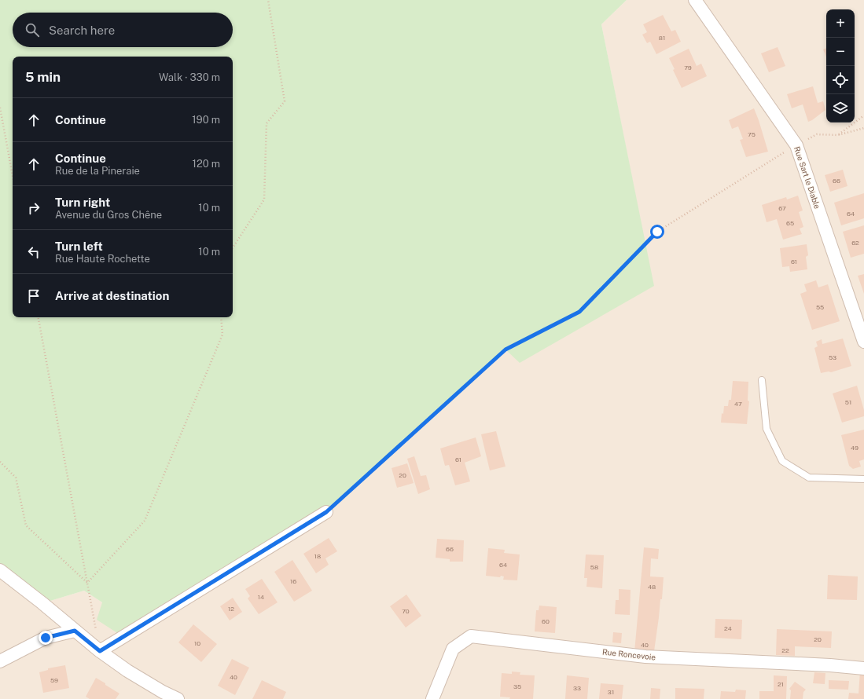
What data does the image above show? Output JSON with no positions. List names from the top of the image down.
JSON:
{
  "streets": {
    "street": ["Rue Sart le Diable", "Rue Roncevoie"]
  },
  "house_numbers": [
    "81",
    "79",
    "75",
    "66",
    "67",
    "64",
    "65",
    "62",
    "61",
    "55",
    "53",
    "51",
    "47",
    "49",
    "61",
    "20",
    "66",
    "18",
    "64",
    "58",
    "16",
    "48",
    "14",
    "12",
    "70",
    "60",
    "24",
    "20",
    "10",
    "40",
    "22",
    "40",
    "59",
    "21",
    "35",
    "33",
    "31"
  ],
  "page": {
    "map_buttons": ["+", "−"],
    "search": "Search here",
    "heading": ["5 min", "Walk · 330 m"],
    "list": [
      ["Continue", "190 m"],
      ["Continue", "Rue de la Pineraie", "120 m"],
      ["Turn right", "Avenue du Gros Chêne", "10 m"],
      ["Turn left", "Rue Haute Rochette", "10 m"],
      "Arrive at destination"
    ]
  }
}
